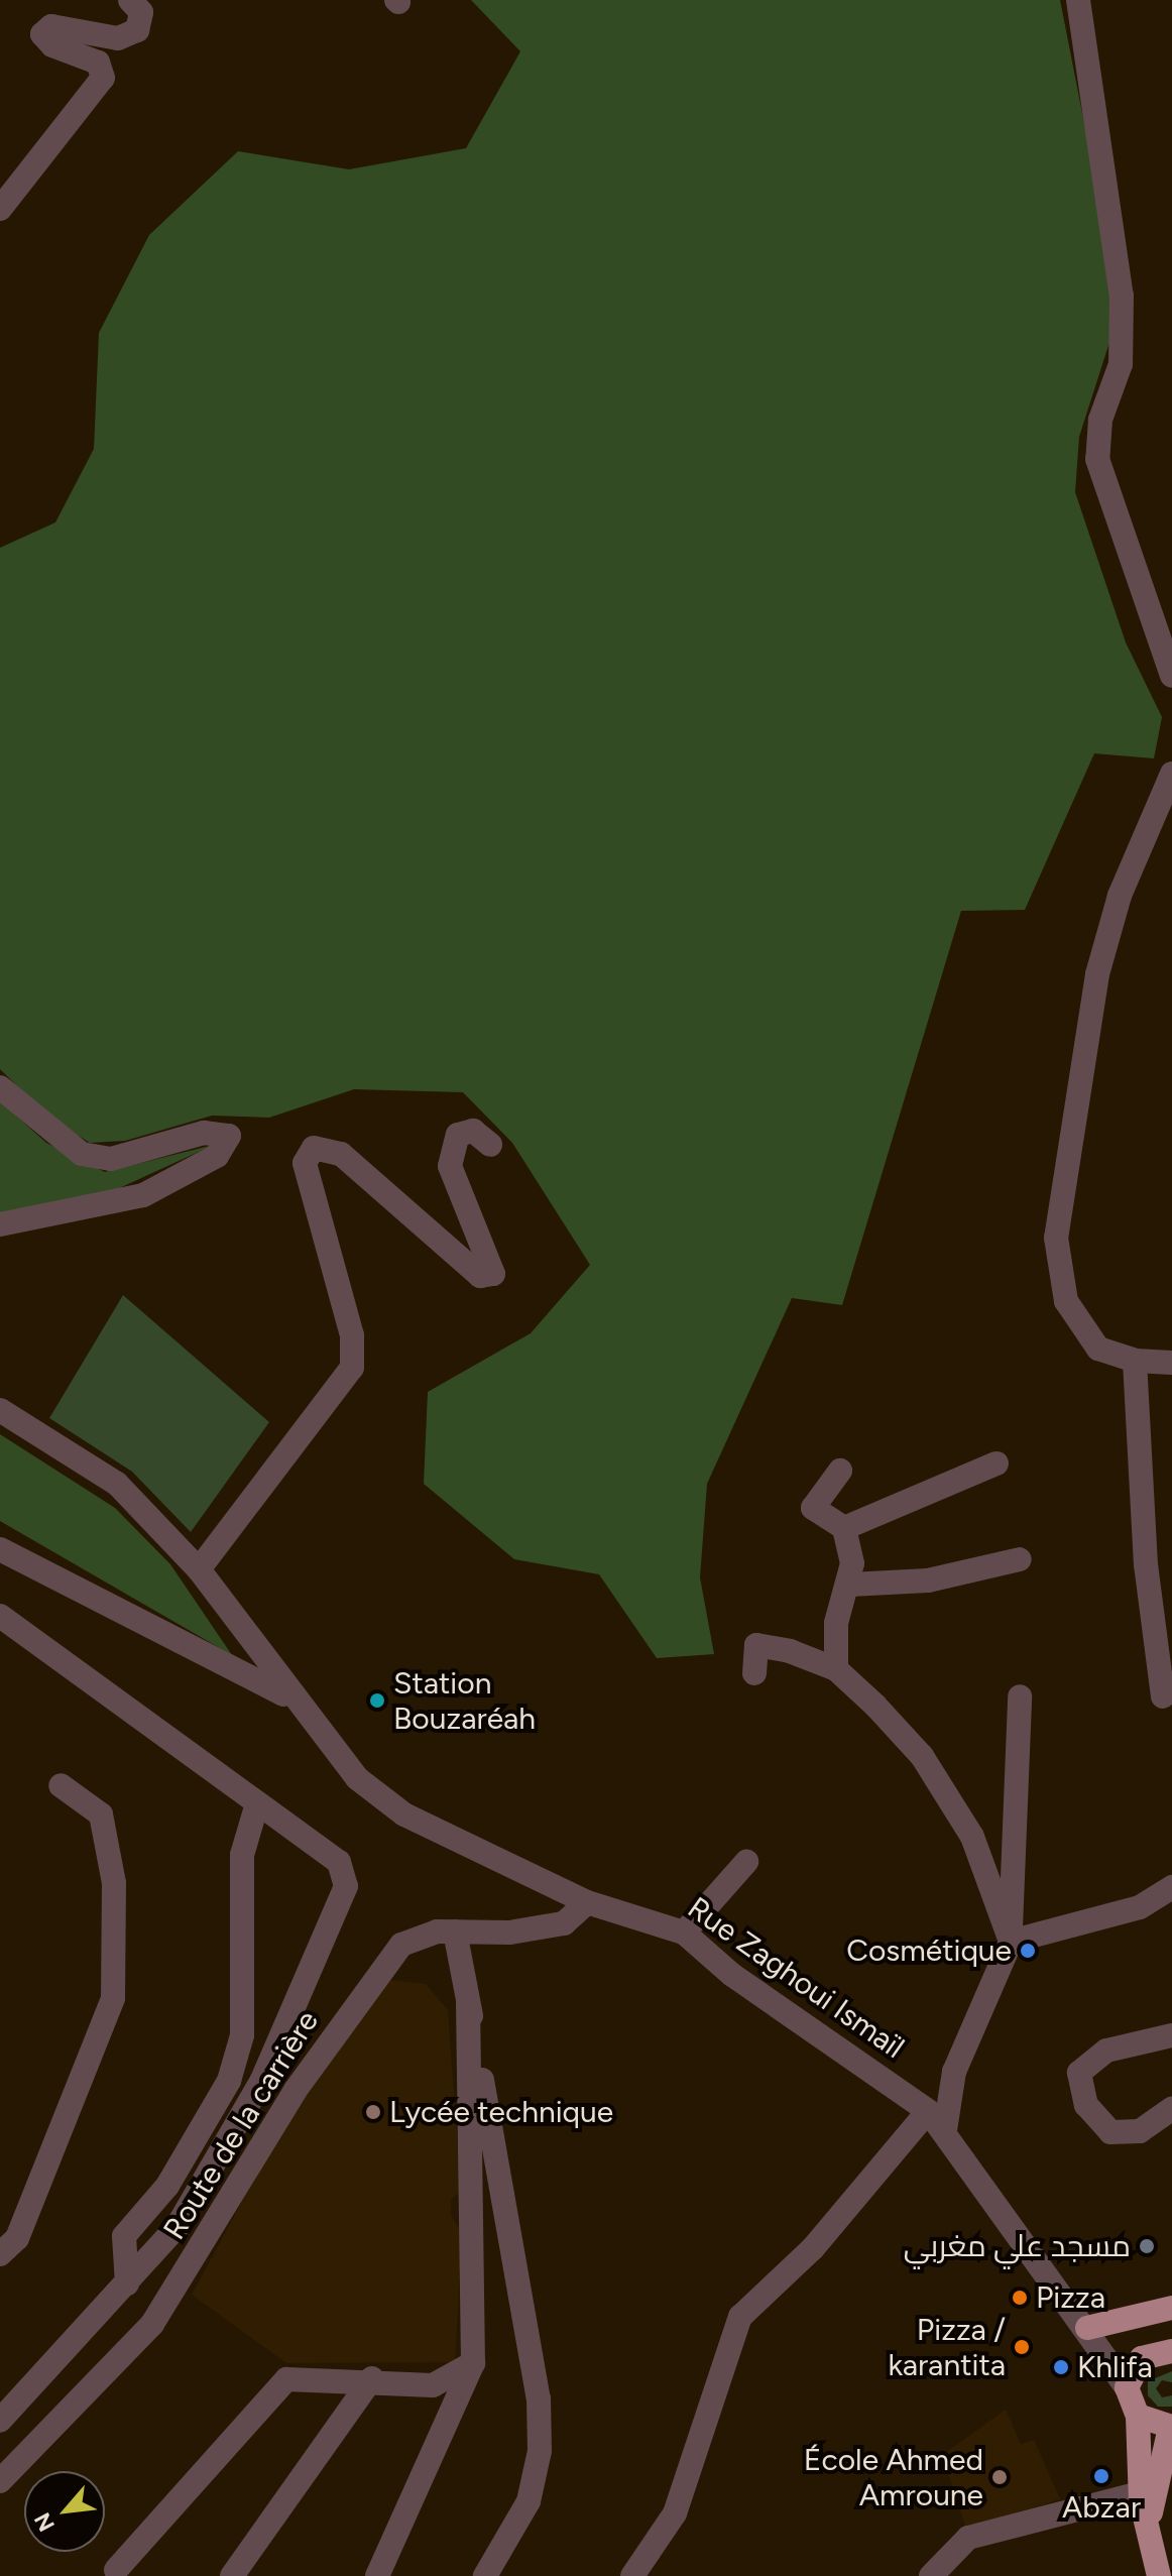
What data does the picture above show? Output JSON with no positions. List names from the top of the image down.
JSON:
{
  "streets": {
    "street": ["Rue Zaghoui Ismaïl", "Route de la carrière"]
  },
  "crossings": [
    ["Rue Zaghoui Ismaïl", "Route de la carrière"]
  ],
  "places": [
    "Station Bouzaréah",
    "Cosmétique",
    "Lycée technique",
    "مسجد علي مغربي",
    "Pizza",
    "Pizza / karantita",
    "Khlifa",
    "Abzar",
    "École Ahmed Amroune"
  ],
  "north": "bottom left"
}
